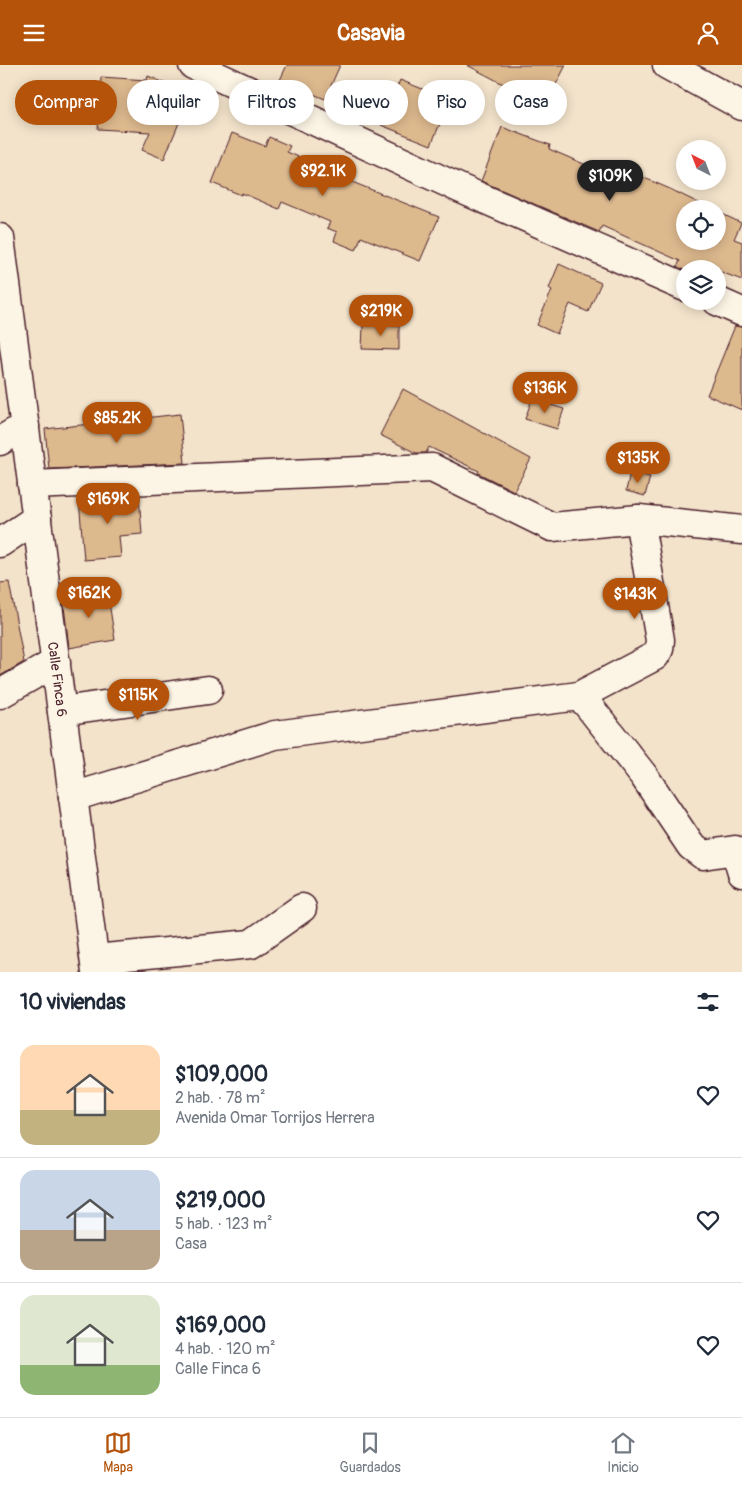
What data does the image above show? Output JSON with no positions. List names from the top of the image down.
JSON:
{
  "streets": {
    "street": ["Calle Finca 6"]
  },
  "north": "top left",
  "page": {
    "header": "Casavia",
    "chip": [
      "Comprar",
      "Alquilar",
      "Filtros",
      "Nuevo",
      "Piso",
      "Casa"
    ],
    "price": [
      "$92.1K",
      "$109K",
      "$219K",
      "$136K",
      "$85.2K",
      "$135K",
      "$169K",
      "$162K",
      "$143K",
      "$115K"
    ],
    "heading": "10 viviendas",
    "list": [
      {
        "name": "$109,000",
        "note": "2 hab. · 78 m² · Avenida Omar Torrijos Herrera"
      },
      {
        "name": "$219,000",
        "note": "5 hab. · 123 m² · Casa"
      },
      {
        "name": "$169,000",
        "note": "4 hab. · 120 m² · Calle Finca 6"
      }
    ],
    "tabs": ["Mapa", "Guardados", "Inicio"]
  }
}
